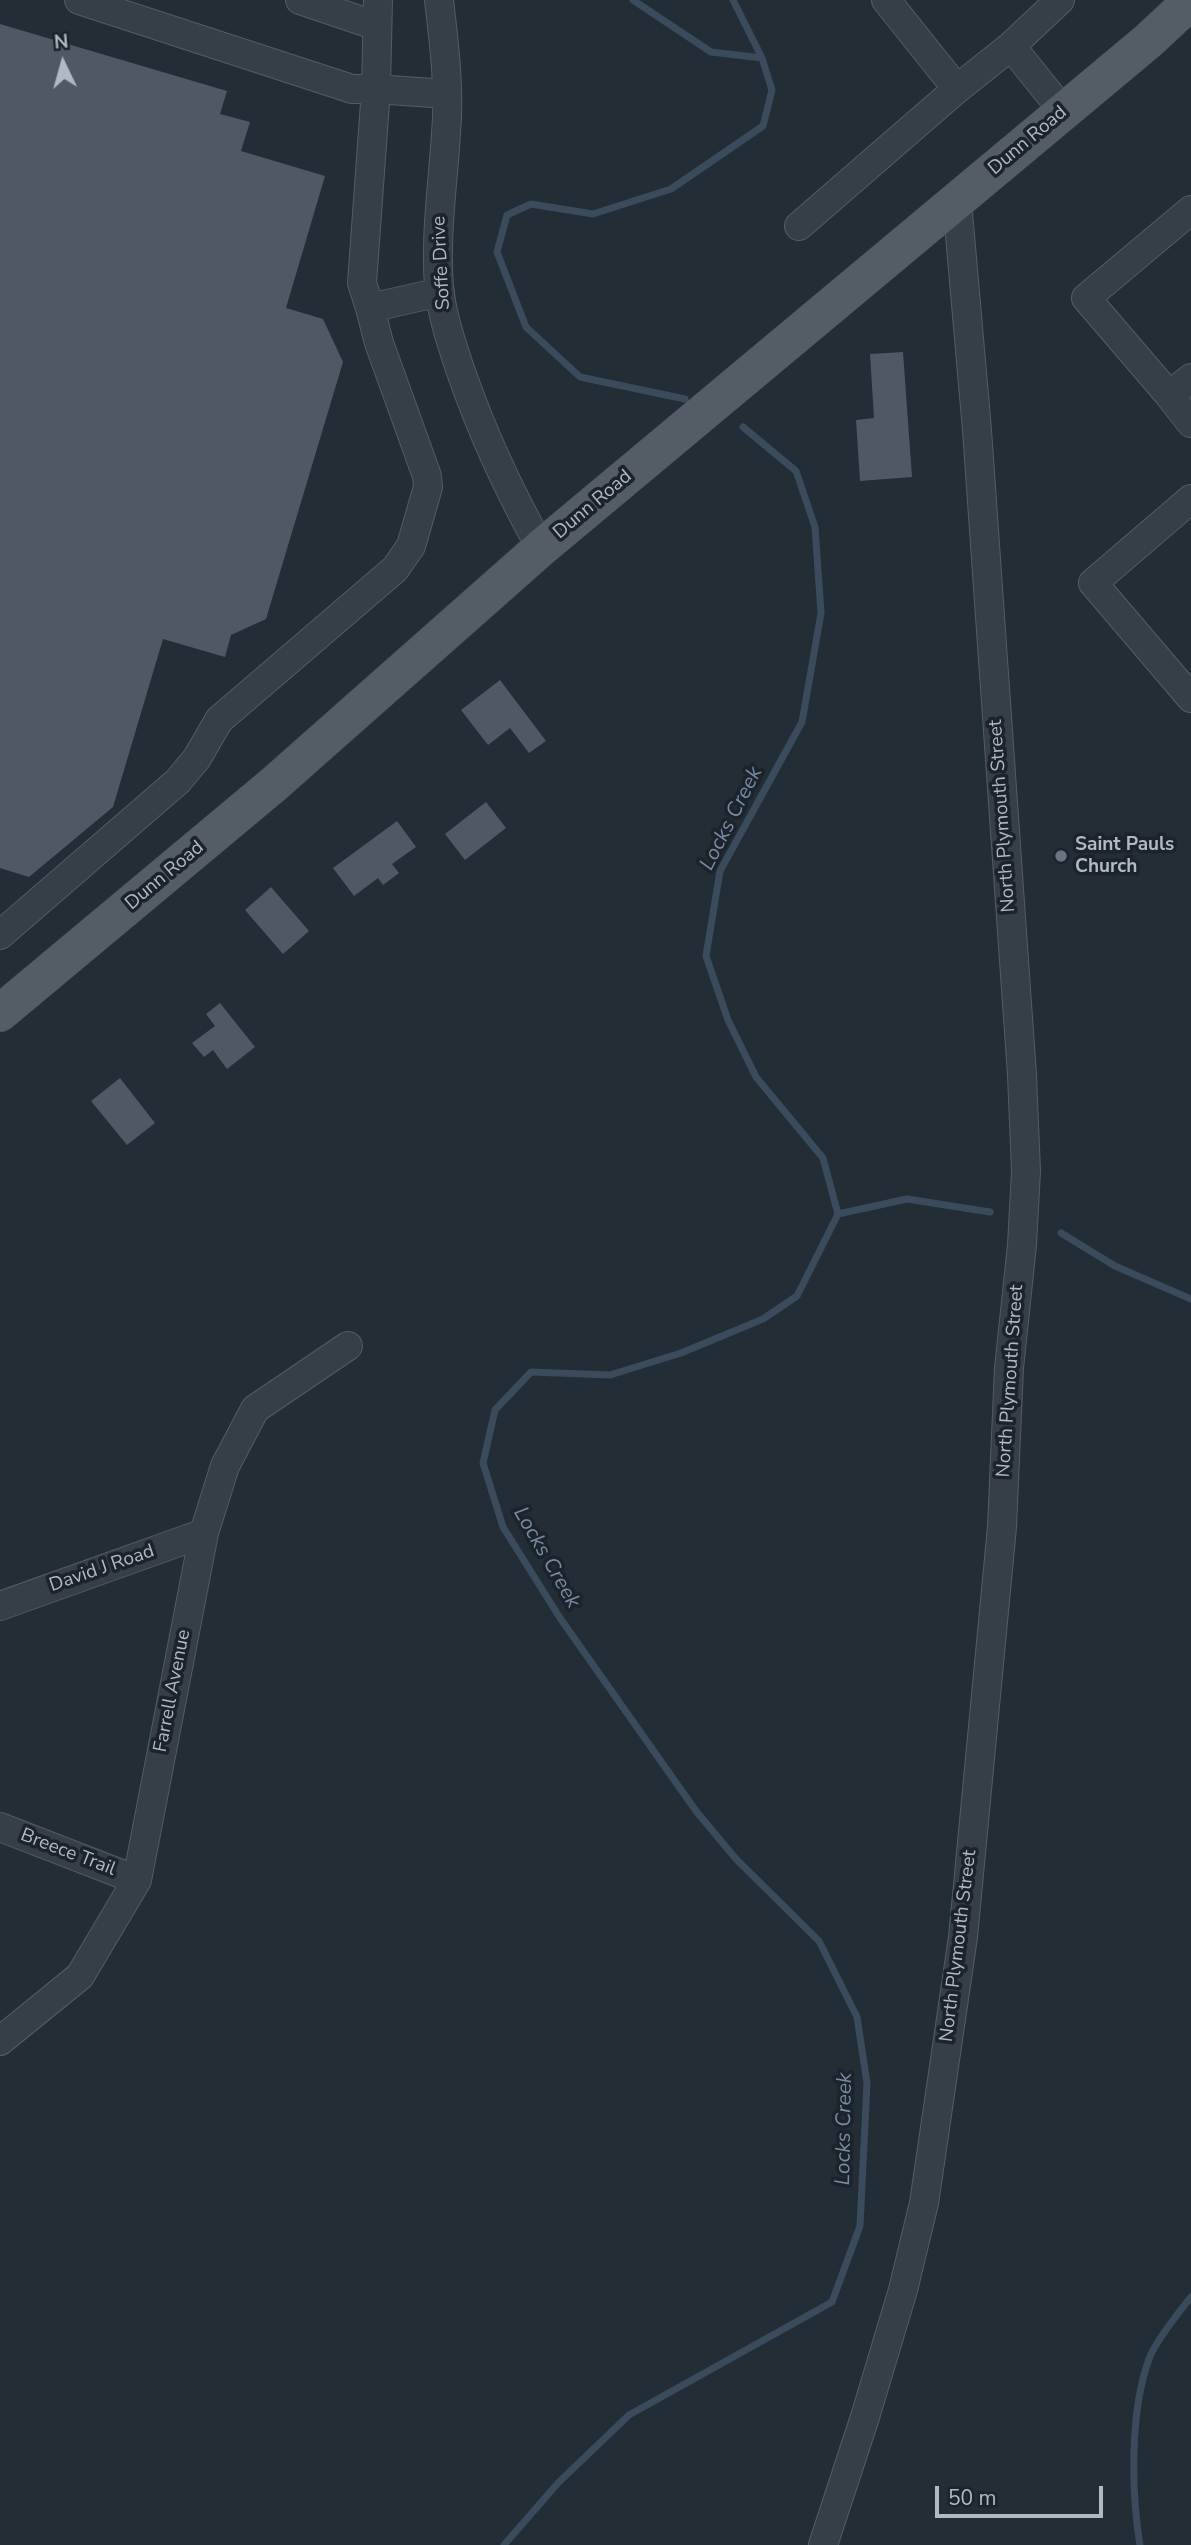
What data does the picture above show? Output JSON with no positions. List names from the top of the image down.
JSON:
{
  "streets": {
    "main road": ["Dunn Road"],
    "street": [
      "Soffe Drive",
      "North Plymouth Street",
      "David J Road",
      "Farrell Avenue",
      "Breece Trail"
    ]
  },
  "crossings": [
    ["Dunn Road", "Soffe Drive"],
    ["Dunn Road", "North Plymouth Street"],
    ["David J Road", "Farrell Avenue"],
    ["Farrell Avenue", "Breece Trail"]
  ],
  "water": ["Locks Creek"],
  "places": ["Saint Pauls Church"],
  "scale_bar": "50 m",
  "north": "top"
}
